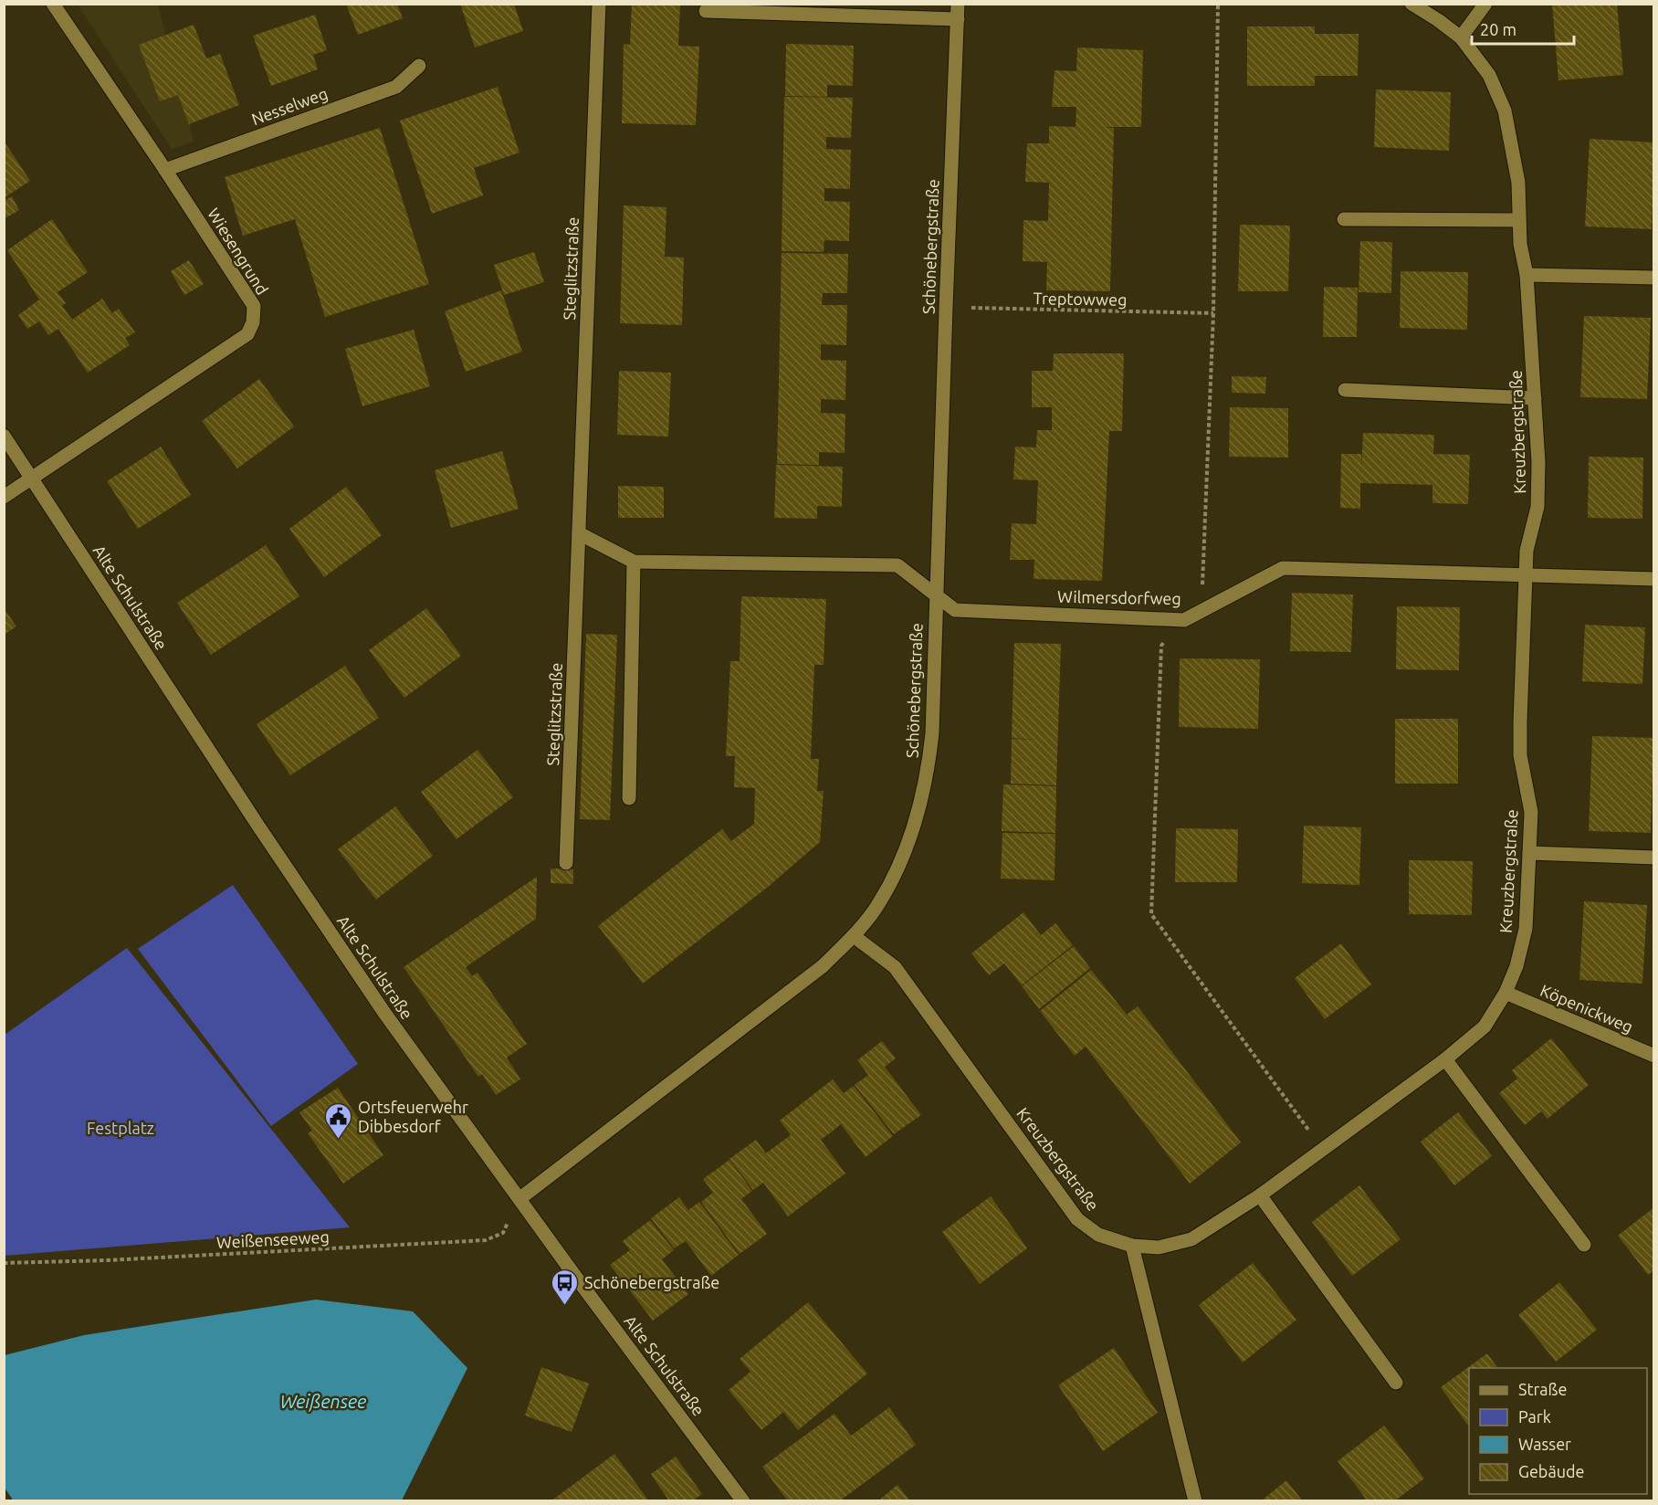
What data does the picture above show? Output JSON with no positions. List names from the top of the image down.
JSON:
{
  "streets": {
    "street": [
      "Nesselweg",
      "Schönebergstraße",
      "Wiesengrund",
      "Steglitzstraße",
      "Kreuzbergstraße",
      "Alte Schulstraße",
      "Wilmersdorfweg",
      "Köpenickweg"
    ],
    "path": ["Treptowweg", "Weißenseeweg"]
  },
  "crossings": [
    ["Nesselweg", "Wiesengrund"],
    ["Schönebergstraße", "Treptowweg"],
    ["Schönebergstraße", "Kreuzbergstraße"],
    ["Schönebergstraße", "Alte Schulstraße"],
    ["Schönebergstraße", "Wilmersdorfweg"],
    ["Schönebergstraße", "Weißenseeweg"],
    ["Wiesengrund", "Alte Schulstraße"],
    ["Kreuzbergstraße", "Wilmersdorfweg"],
    ["Kreuzbergstraße", "Köpenickweg"],
    ["Alte Schulstraße", "Weißenseeweg"]
  ],
  "water": ["Weißensee"],
  "parks": ["Festplatz"],
  "places": {
    "public building": ["Ortsfeuerwehr Dibbesdorf"],
    "bus stop": ["Schönebergstraße"]
  },
  "legend": [
    "Straße",
    "Park",
    "Wasser",
    "Gebäude"
  ],
  "scale_bar": "20 m"
}
